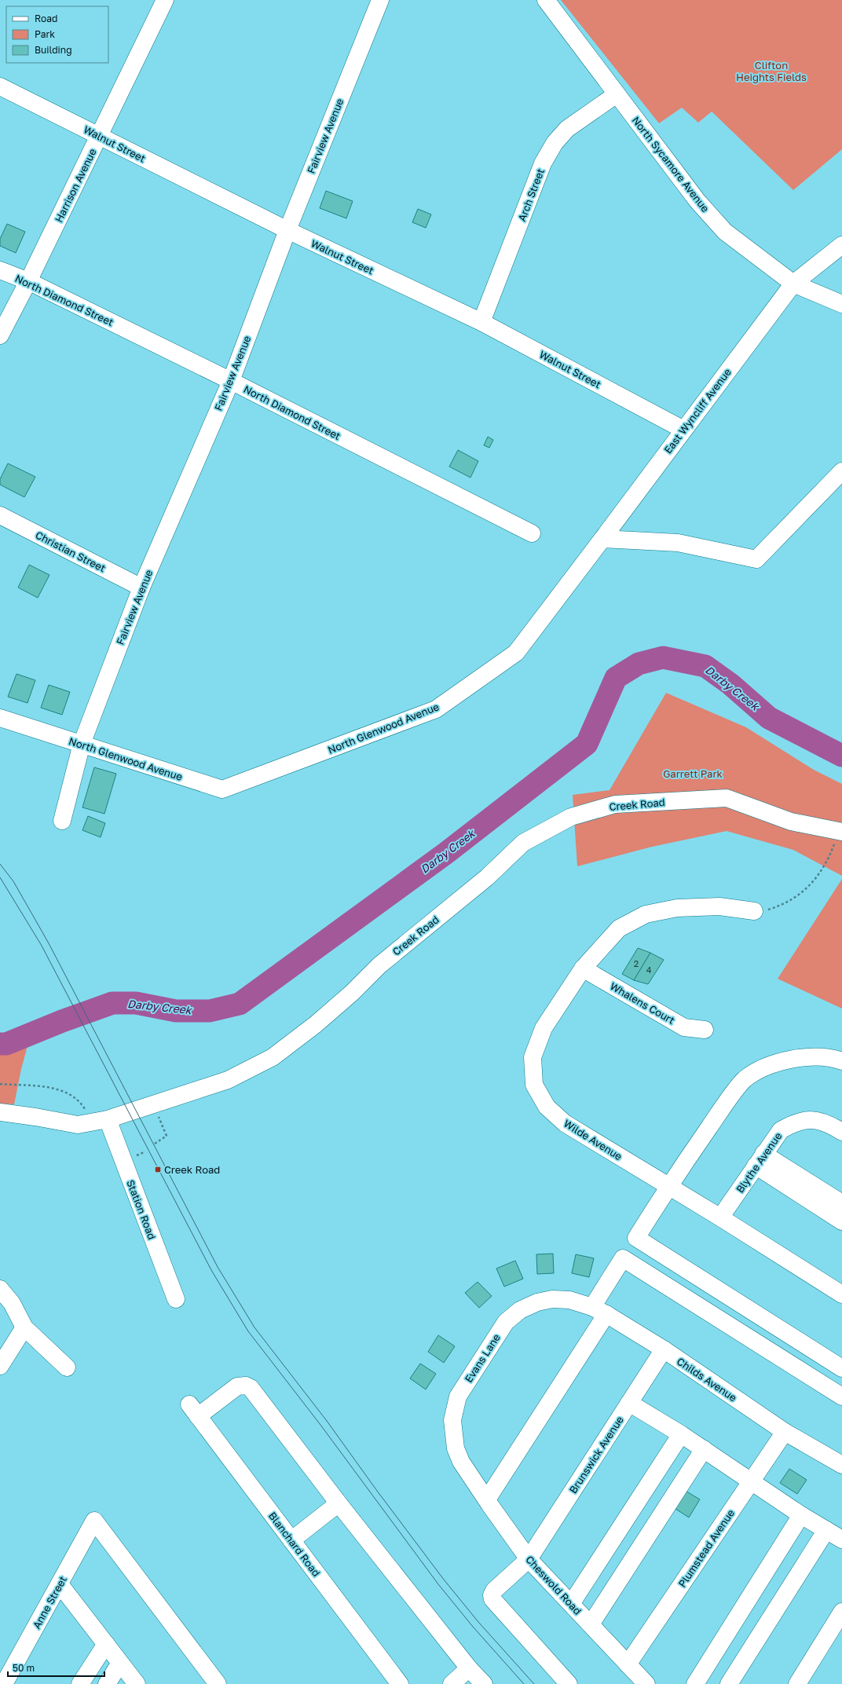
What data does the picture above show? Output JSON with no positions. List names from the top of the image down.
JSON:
{
  "streets": {
    "street": [
      "Fairview Avenue",
      "Walnut Street",
      "North Sycamore Avenue",
      "Harrison Avenue",
      "Arch Street",
      "North Diamond Street",
      "East Wyncliff Avenue",
      "Christian Street",
      "North Glenwood Avenue",
      "Creek Road",
      "Whalens Court",
      "Wilde Avenue",
      "Blythe Avenue",
      "Station Road",
      "Evans Lane",
      "Childs Avenue",
      "Brunswick Avenue",
      "Blanchard Road",
      "Plumstead Avenue",
      "Cheswold Road",
      "Anne Street"
    ]
  },
  "crossings": [
    ["Fairview Avenue", "Walnut Street"],
    ["Fairview Avenue", "North Diamond Street"],
    ["Fairview Avenue", "Christian Street"],
    ["Fairview Avenue", "North Glenwood Avenue"],
    ["Walnut Street", "Harrison Avenue"],
    ["Walnut Street", "Arch Street"],
    ["Walnut Street", "East Wyncliff Avenue"],
    ["North Sycamore Avenue", "Arch Street"],
    ["North Sycamore Avenue", "East Wyncliff Avenue"],
    ["Harrison Avenue", "North Diamond Street"],
    ["East Wyncliff Avenue", "North Glenwood Avenue"],
    ["Creek Road", "Station Road"],
    ["Whalens Court", "Wilde Avenue"],
    ["Wilde Avenue", "Blythe Avenue"],
    ["Evans Lane", "Childs Avenue"],
    ["Evans Lane", "Cheswold Road"],
    ["Childs Avenue", "Brunswick Avenue"],
    ["Childs Avenue", "Plumstead Avenue"],
    ["Brunswick Avenue", "Cheswold Road"],
    ["Plumstead Avenue", "Cheswold Road"]
  ],
  "water": ["Darby Creek"],
  "parks": ["Clifton Heights Fields", "Garrett Park"],
  "places": {
    "transit": ["Creek Road"]
  },
  "house_numbers": ["2", "4"],
  "legend": ["Road", "Park", "Building"],
  "scale_bar": "50 m"
}
